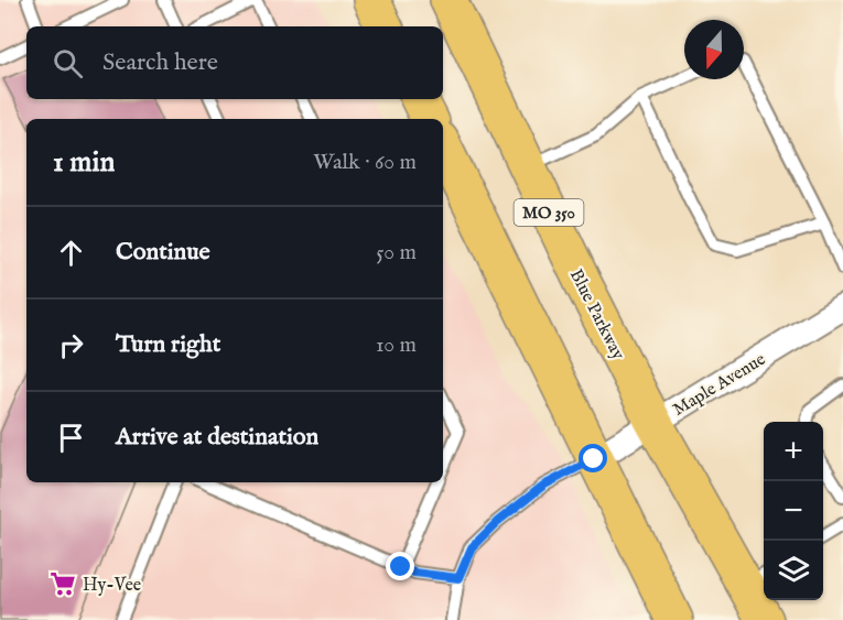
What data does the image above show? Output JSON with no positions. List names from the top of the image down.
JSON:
{
  "streets": {
    "highway": ["MO 350", "Blue Parkway"],
    "street": ["Maple Avenue"]
  },
  "crossings": [
    ["Blue Parkway", "Maple Avenue"]
  ],
  "places": {
    "supermarket": ["Hy-Vee"]
  },
  "north": "bottom",
  "page": {
    "search": "Search here",
    "heading": ["1 min", "Walk · 60 m"],
    "list": [
      ["Continue", "50 m"],
      ["Turn right", "10 m"],
      "Arrive at destination"
    ],
    "map_buttons": ["+", "−"]
  }
}
